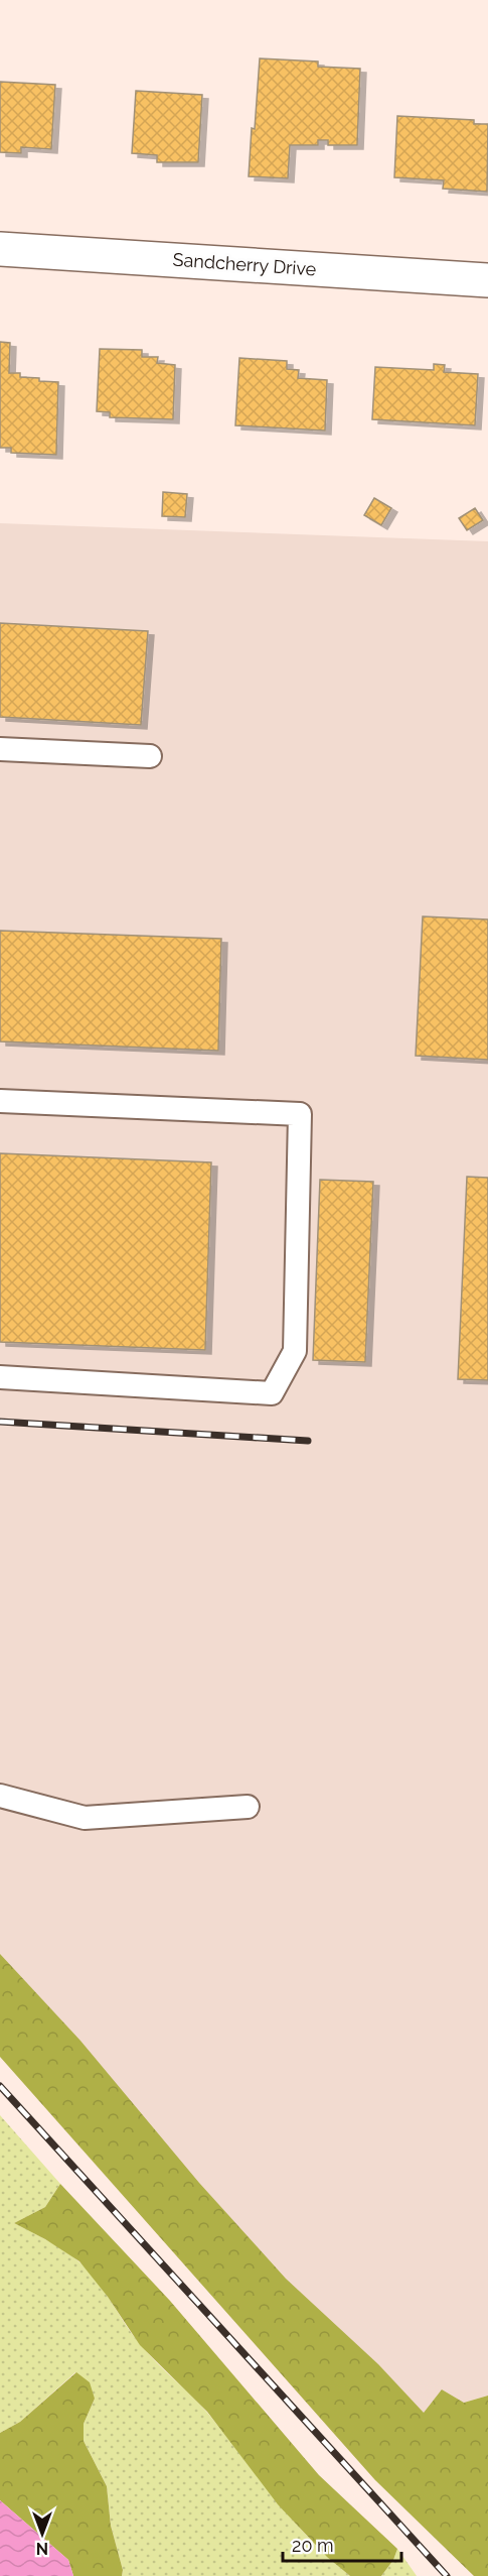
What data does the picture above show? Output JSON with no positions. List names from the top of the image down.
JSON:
{
  "streets": {
    "street": ["Sandcherry Drive"]
  },
  "scale_bar": "20 m",
  "north": "bottom"
}
